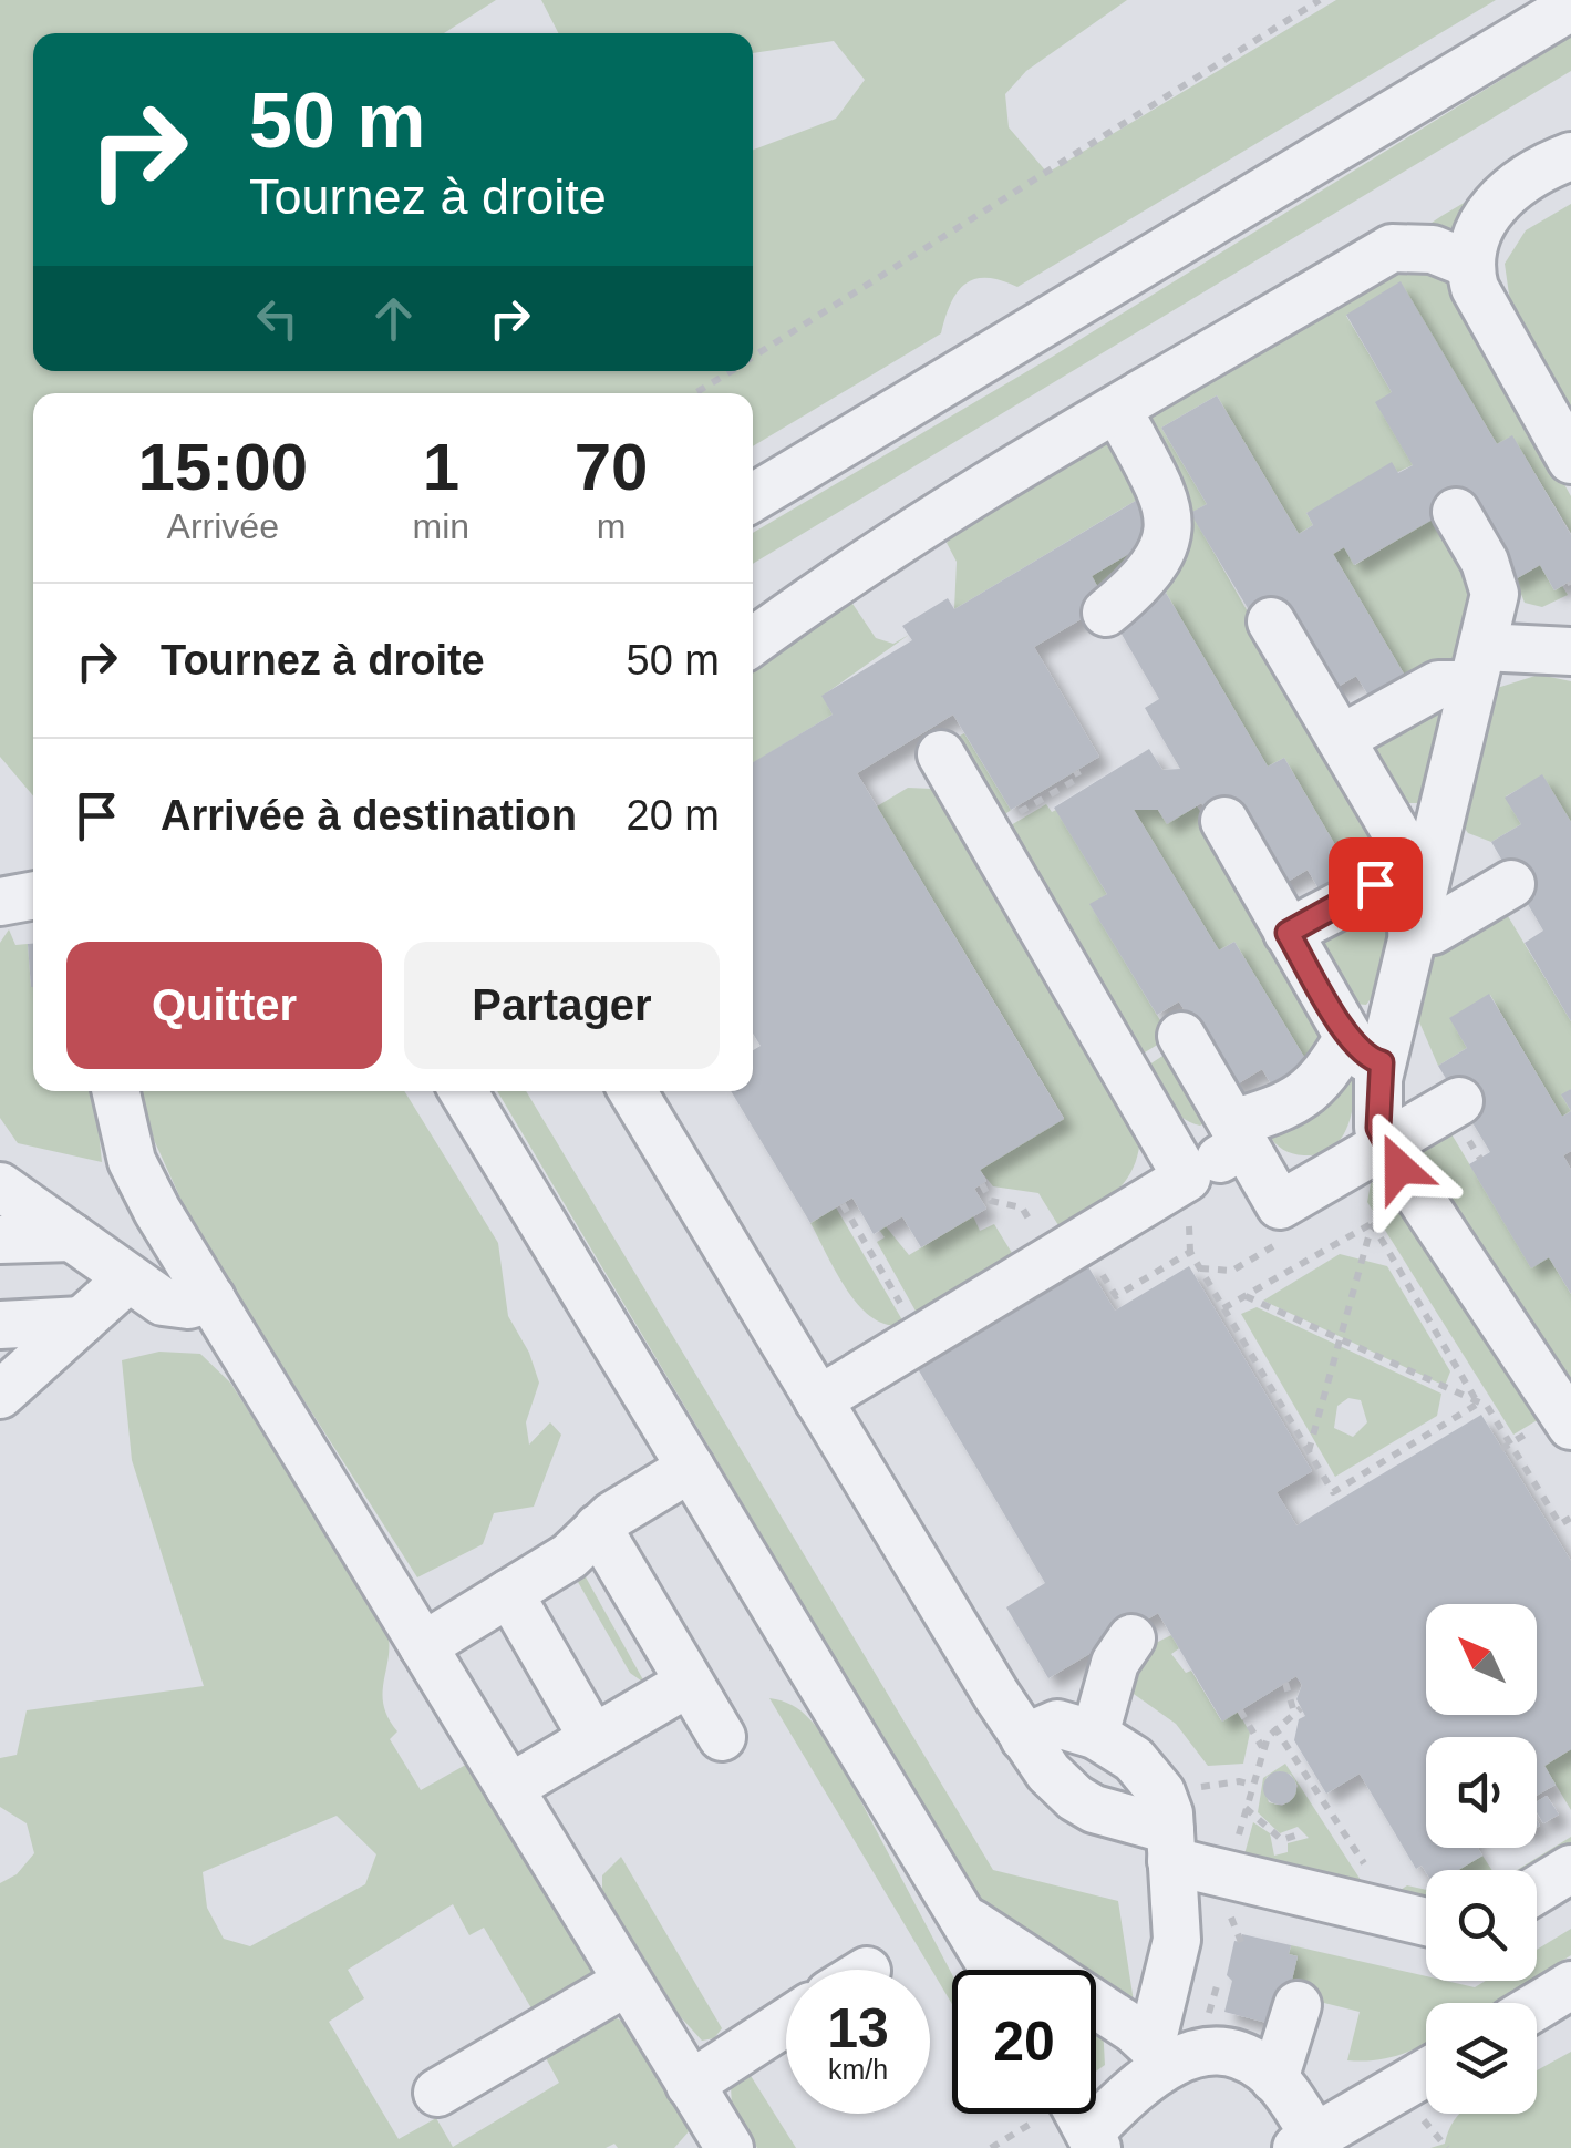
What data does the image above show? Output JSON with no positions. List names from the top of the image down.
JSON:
{
  "north": "top left",
  "page": {
    "turn": ["50 m", "Tournez à droite"],
    "eta": [
      "15:00",
      "Arrivée",
      "1",
      "min",
      "70",
      "m"
    ],
    "list": [
      {
        "name": "Tournez à droite",
        "value": "50 m"
      },
      {
        "name": "Arrivée à destination",
        "value": "20 m"
      }
    ],
    "buttons": ["Quitter", "Partager"],
    "speed": "13 km/h",
    "limit": "20"
  }
}
